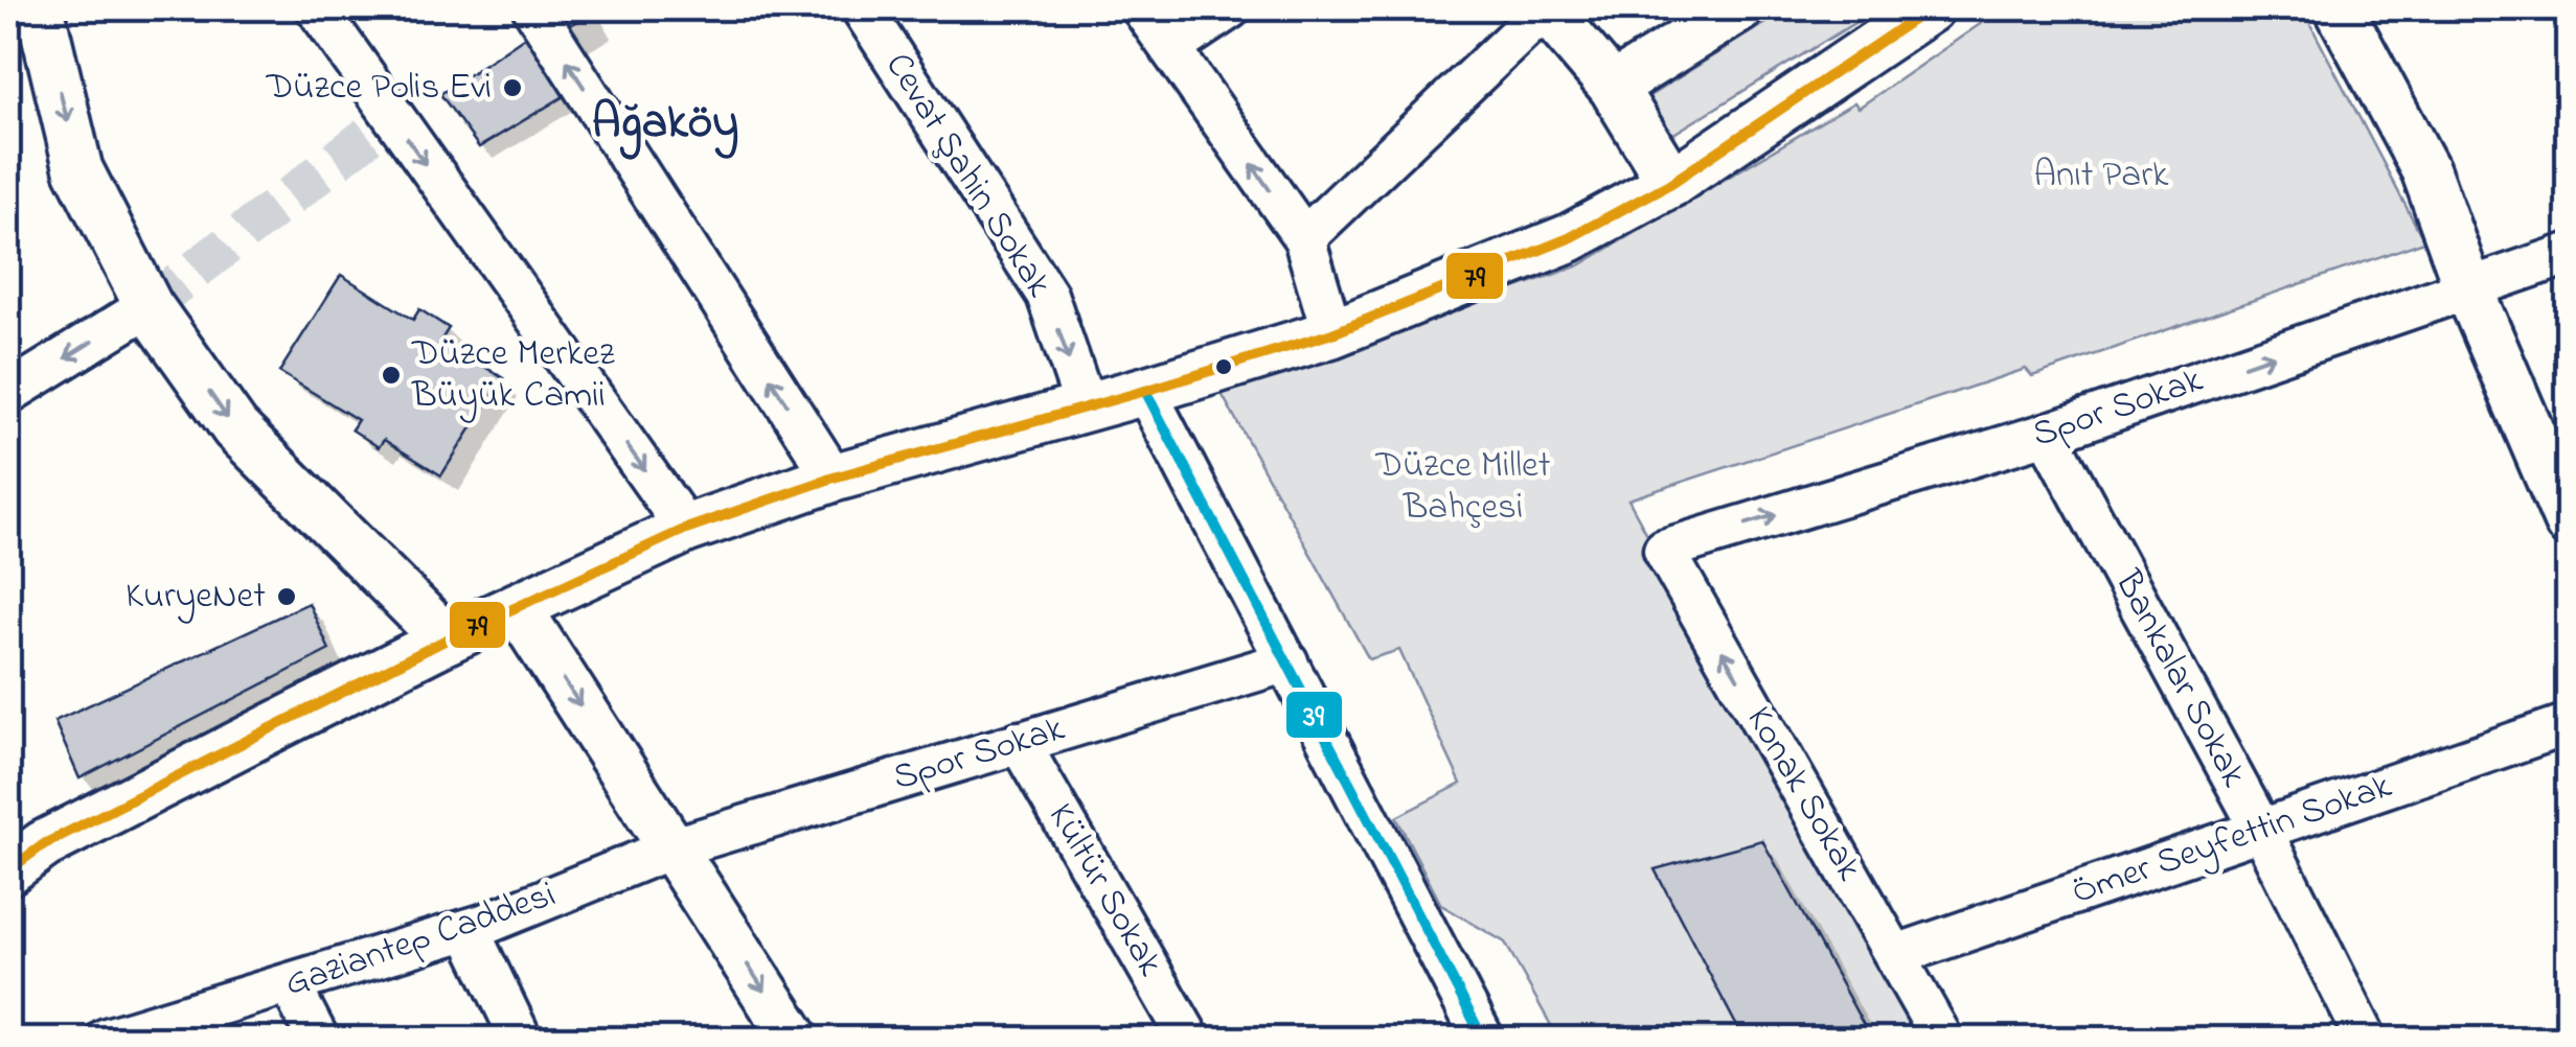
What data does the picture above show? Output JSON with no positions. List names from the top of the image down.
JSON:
{
  "streets": {
    "street": [
      "Cevat Şahin Sokak",
      "Spor Sokak",
      "Bankalar Sokak",
      "Konak Sokak",
      "Ömer Seyfettin Sokak",
      "Kültür Sokak",
      "Gaziantep Caddesi"
    ]
  },
  "crossings": [
    ["Spor Sokak", "Bankalar Sokak"],
    ["Spor Sokak", "Konak Sokak"],
    ["Spor Sokak", "Kültür Sokak"],
    ["Spor Sokak", "Gaziantep Caddesi"],
    ["Bankalar Sokak", "Ömer Seyfettin Sokak"],
    ["Konak Sokak", "Ömer Seyfettin Sokak"]
  ],
  "one_way": ["Spor Sokak", "Konak Sokak"],
  "districts": ["Ağaköy"],
  "parks": ["Anıt Park", "Düzce Millet Bahçesi"],
  "places": ["Düzce Polis Evi", "Düzce Merkez Büyük Camii", "KuryeNet"],
  "lines": ["transit line 79", "transit line 39"]
}
